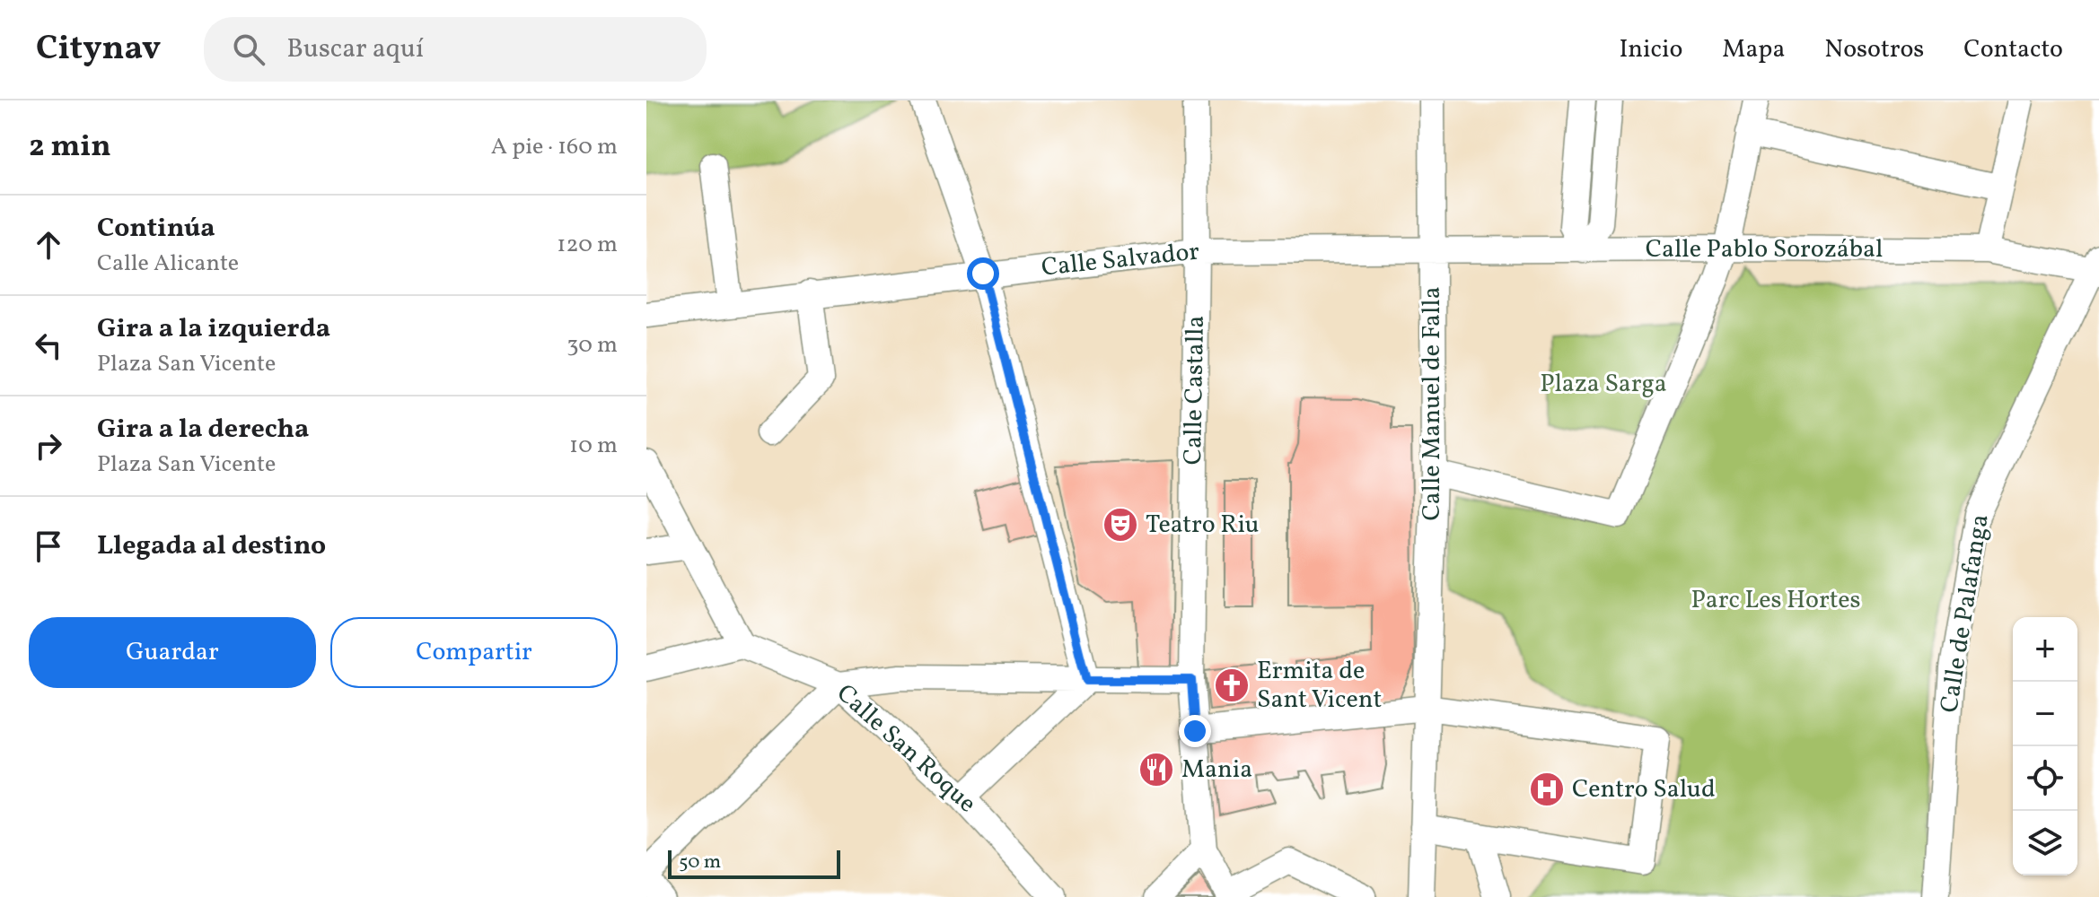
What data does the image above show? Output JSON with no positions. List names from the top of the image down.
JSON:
{
  "streets": {
    "street": [
      "Calle Pablo Sorozábal",
      "Calle Salvador",
      "Calle Castalla",
      "Calle Manuel de Falla",
      "Calle de Palafanga",
      "Calle San Roque"
    ]
  },
  "crossings": [
    ["Calle Pablo Sorozábal", "Calle Salvador"],
    ["Calle Pablo Sorozábal", "Calle Manuel de Falla"],
    ["Calle Pablo Sorozábal", "Calle de Palafanga"],
    ["Calle Salvador", "Calle Castalla"],
    ["Calle Salvador", "Calle Manuel de Falla"]
  ],
  "parks": ["Plaza Sarga", "Parc Les Hortes"],
  "places": {
    "theatre": ["Teatro Riu"],
    "church": ["Ermita de Sant Vicent"],
    "restaurant": ["Mania"],
    "hospital": ["Centro Salud"]
  },
  "scale_bar": "50 m",
  "page": {
    "header": "Citynav",
    "search": "Buscar aquí",
    "nav": [
      "Inicio",
      "Mapa",
      "Nosotros",
      "Contacto"
    ],
    "heading": ["2 min", "A pie · 160 m"],
    "list": [
      ["Continúa", "Calle Alicante", "120 m"],
      ["Gira a la izquierda", "Plaza San Vicente", "30 m"],
      ["Gira a la derecha", "Plaza San Vicente", "10 m"],
      "Llegada al destino"
    ],
    "buttons": ["Guardar", "Compartir"],
    "map_buttons": ["+", "−"],
    "scale": "50 m"
  }
}
